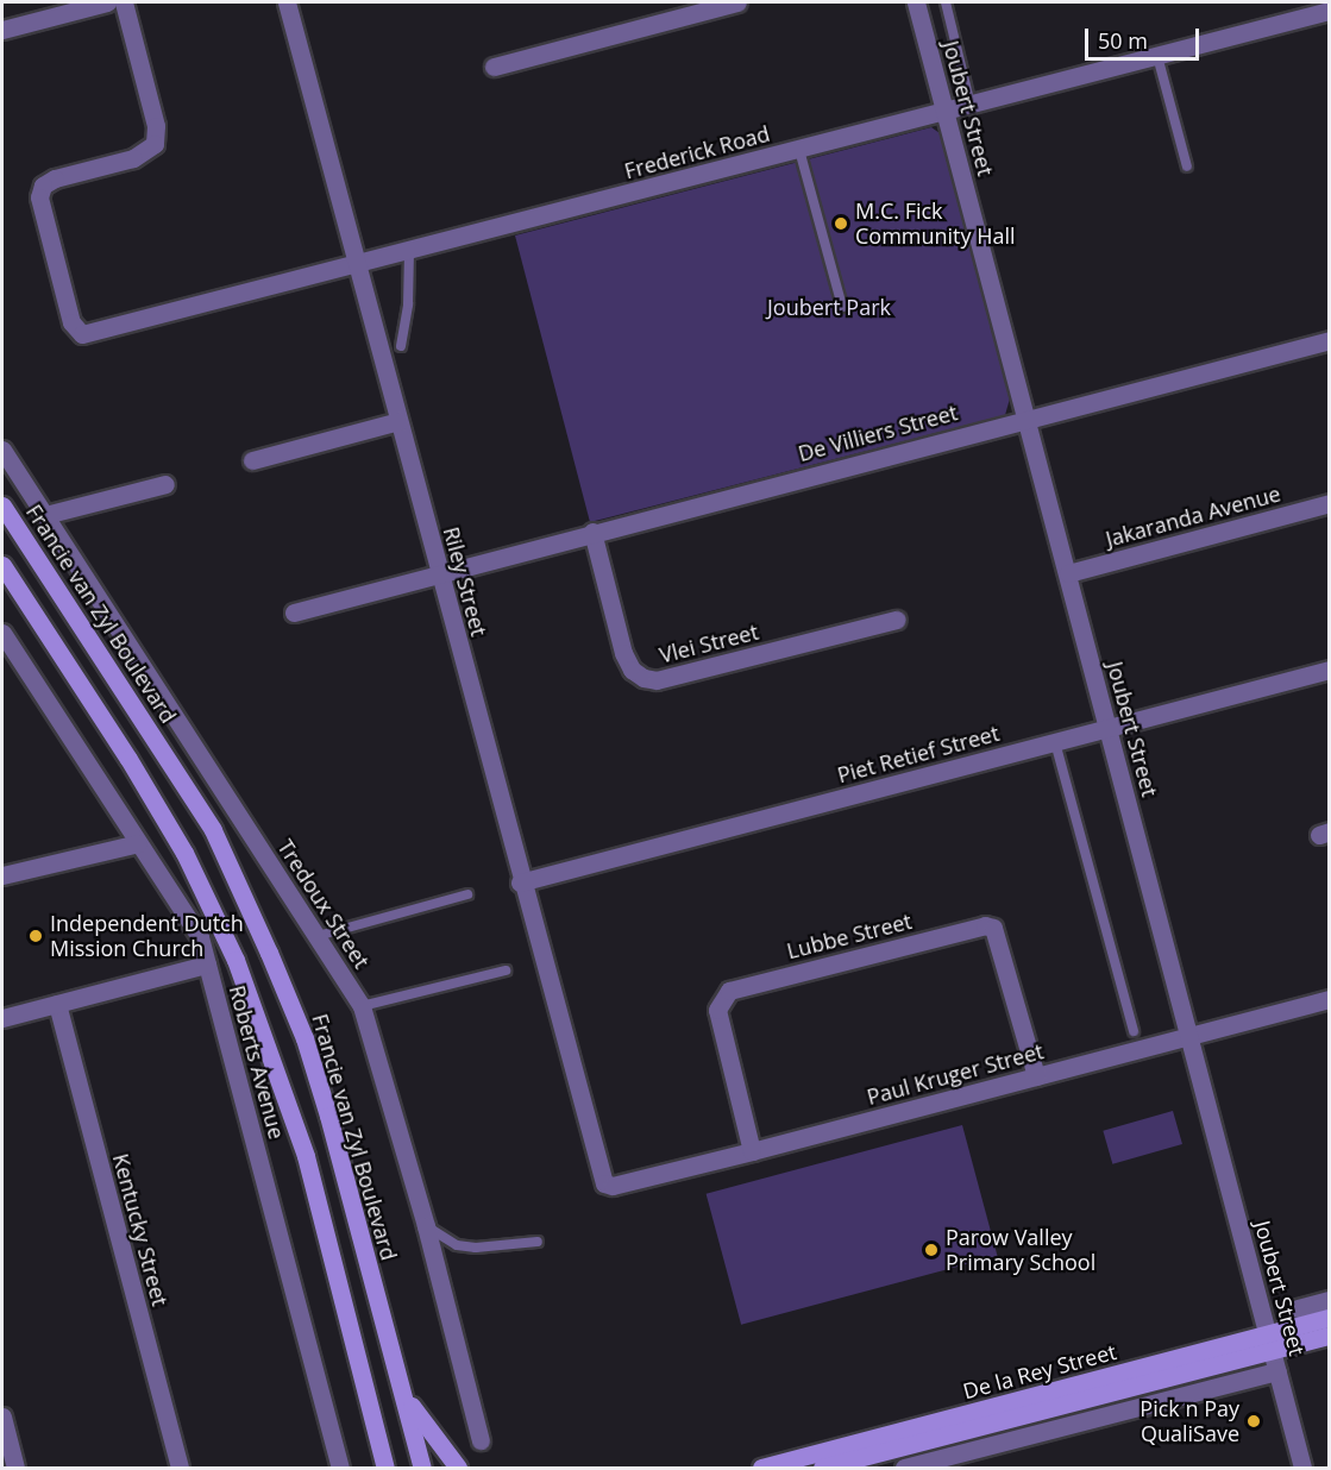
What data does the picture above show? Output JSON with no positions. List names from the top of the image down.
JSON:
{
  "streets": {
    "main road": ["Francie van Zyl Boulevard", "De la Rey Street"],
    "street": [
      "Joubert Street",
      "Frederick Road",
      "De Villiers Street",
      "Jakaranda Avenue",
      "Riley Street",
      "Vlei Street",
      "Piet Retief Street",
      "Tredoux Street",
      "Lubbe Street",
      "Roberts Avenue",
      "Paul Kruger Street",
      "Kentucky Street"
    ]
  },
  "crossings": [
    ["Joubert Street", "Frederick Road"],
    ["Joubert Street", "De Villiers Street"],
    ["Joubert Street", "Jakaranda Avenue"],
    ["Joubert Street", "Piet Retief Street"],
    ["Joubert Street", "Paul Kruger Street"],
    ["Joubert Street", "De la Rey Street"],
    ["Frederick Road", "Riley Street"],
    ["De Villiers Street", "Riley Street"],
    ["De Villiers Street", "Vlei Street"],
    ["Riley Street", "Piet Retief Street"],
    ["Riley Street", "Paul Kruger Street"],
    ["Lubbe Street", "Paul Kruger Street"]
  ],
  "parks": ["Joubert Park"],
  "places": [
    "M.C. Fick Community Hall",
    "Independent Dutch Mission Church",
    "Parow Valley Primary School",
    "Pick n Pay QualiSave"
  ],
  "scale_bar": "50 m"
}
